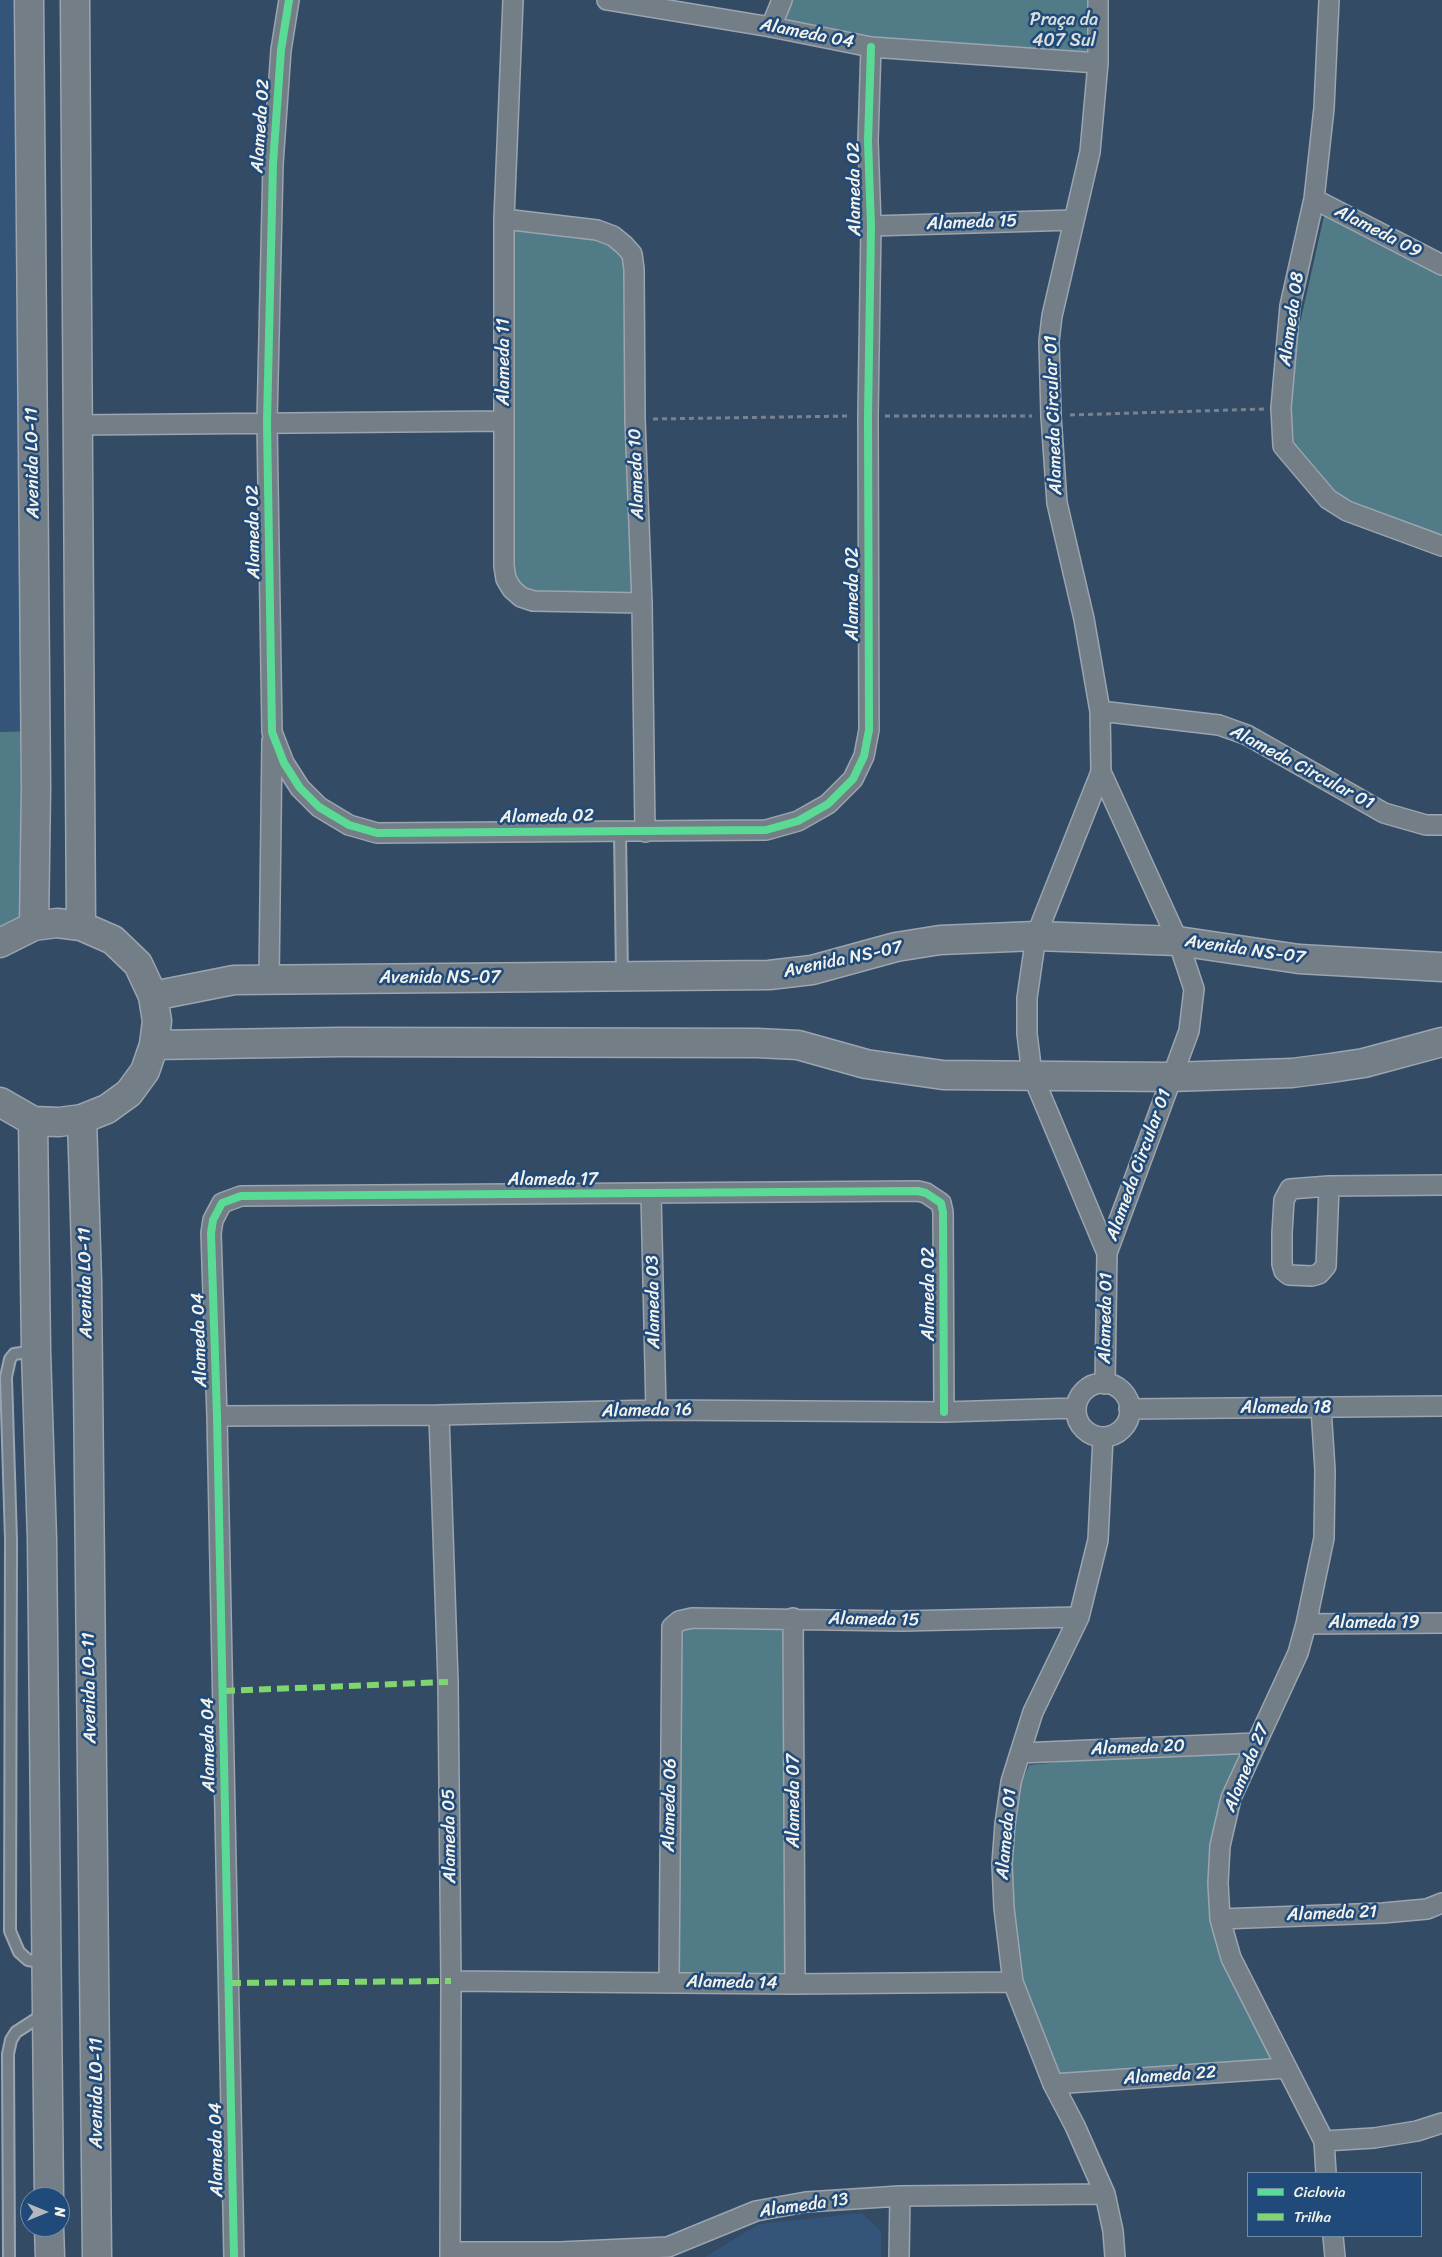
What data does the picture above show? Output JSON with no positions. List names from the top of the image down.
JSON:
{
  "streets": {
    "street": [
      "Alameda 04",
      "Alameda 02",
      "Alameda 15",
      "Alameda 09",
      "Alameda 08",
      "Alameda 11",
      "Alameda Circular 01",
      "Avenida LO-11",
      "Alameda 10",
      "Avenida NS-07",
      "Alameda 17",
      "Alameda 03",
      "Alameda 01",
      "Alameda 18",
      "Alameda 16",
      "Alameda 19",
      "Alameda 20",
      "Alameda 27",
      "Alameda 07",
      "Alameda 06",
      "Alameda 05",
      "Alameda 21",
      "Alameda 14",
      "Alameda 22",
      "Alameda 13"
    ]
  },
  "crossings": [
    ["Alameda 04", "Alameda 02"],
    ["Alameda 04", "Alameda Circular 01"],
    ["Alameda 04", "Alameda 17"],
    ["Alameda 04", "Alameda 16"],
    ["Alameda 02", "Alameda 15"],
    ["Alameda 02", "Alameda 10"],
    ["Alameda 02", "Alameda 17"],
    ["Alameda 02", "Alameda 16"],
    ["Alameda 15", "Alameda Circular 01"],
    ["Alameda 15", "Alameda 01"],
    ["Alameda 15", "Alameda 07"],
    ["Alameda 15", "Alameda 06"],
    ["Alameda 09", "Alameda 08"],
    ["Alameda 11", "Alameda 10"],
    ["Alameda Circular 01", "Avenida NS-07"],
    ["Alameda Circular 01", "Alameda 01"],
    ["Alameda 17", "Alameda 03"],
    ["Alameda 03", "Alameda 16"],
    ["Alameda 01", "Alameda 18"],
    ["Alameda 01", "Alameda 16"],
    ["Alameda 01", "Alameda 20"],
    ["Alameda 01", "Alameda 14"],
    ["Alameda 01", "Alameda 22"],
    ["Alameda 01", "Alameda 13"],
    ["Alameda 18", "Alameda 16"],
    ["Alameda 18", "Alameda 27"],
    ["Alameda 16", "Alameda 05"],
    ["Alameda 19", "Alameda 27"],
    ["Alameda 20", "Alameda 27"],
    ["Alameda 27", "Alameda 21"],
    ["Alameda 27", "Alameda 22"],
    ["Alameda 07", "Alameda 14"],
    ["Alameda 06", "Alameda 14"],
    ["Alameda 05", "Alameda 14"],
    ["Alameda 05", "Alameda 13"]
  ],
  "parks": ["Praça da 407 Sul"],
  "legend": ["Ciclovia", "Trilha"],
  "north": "right"
}
